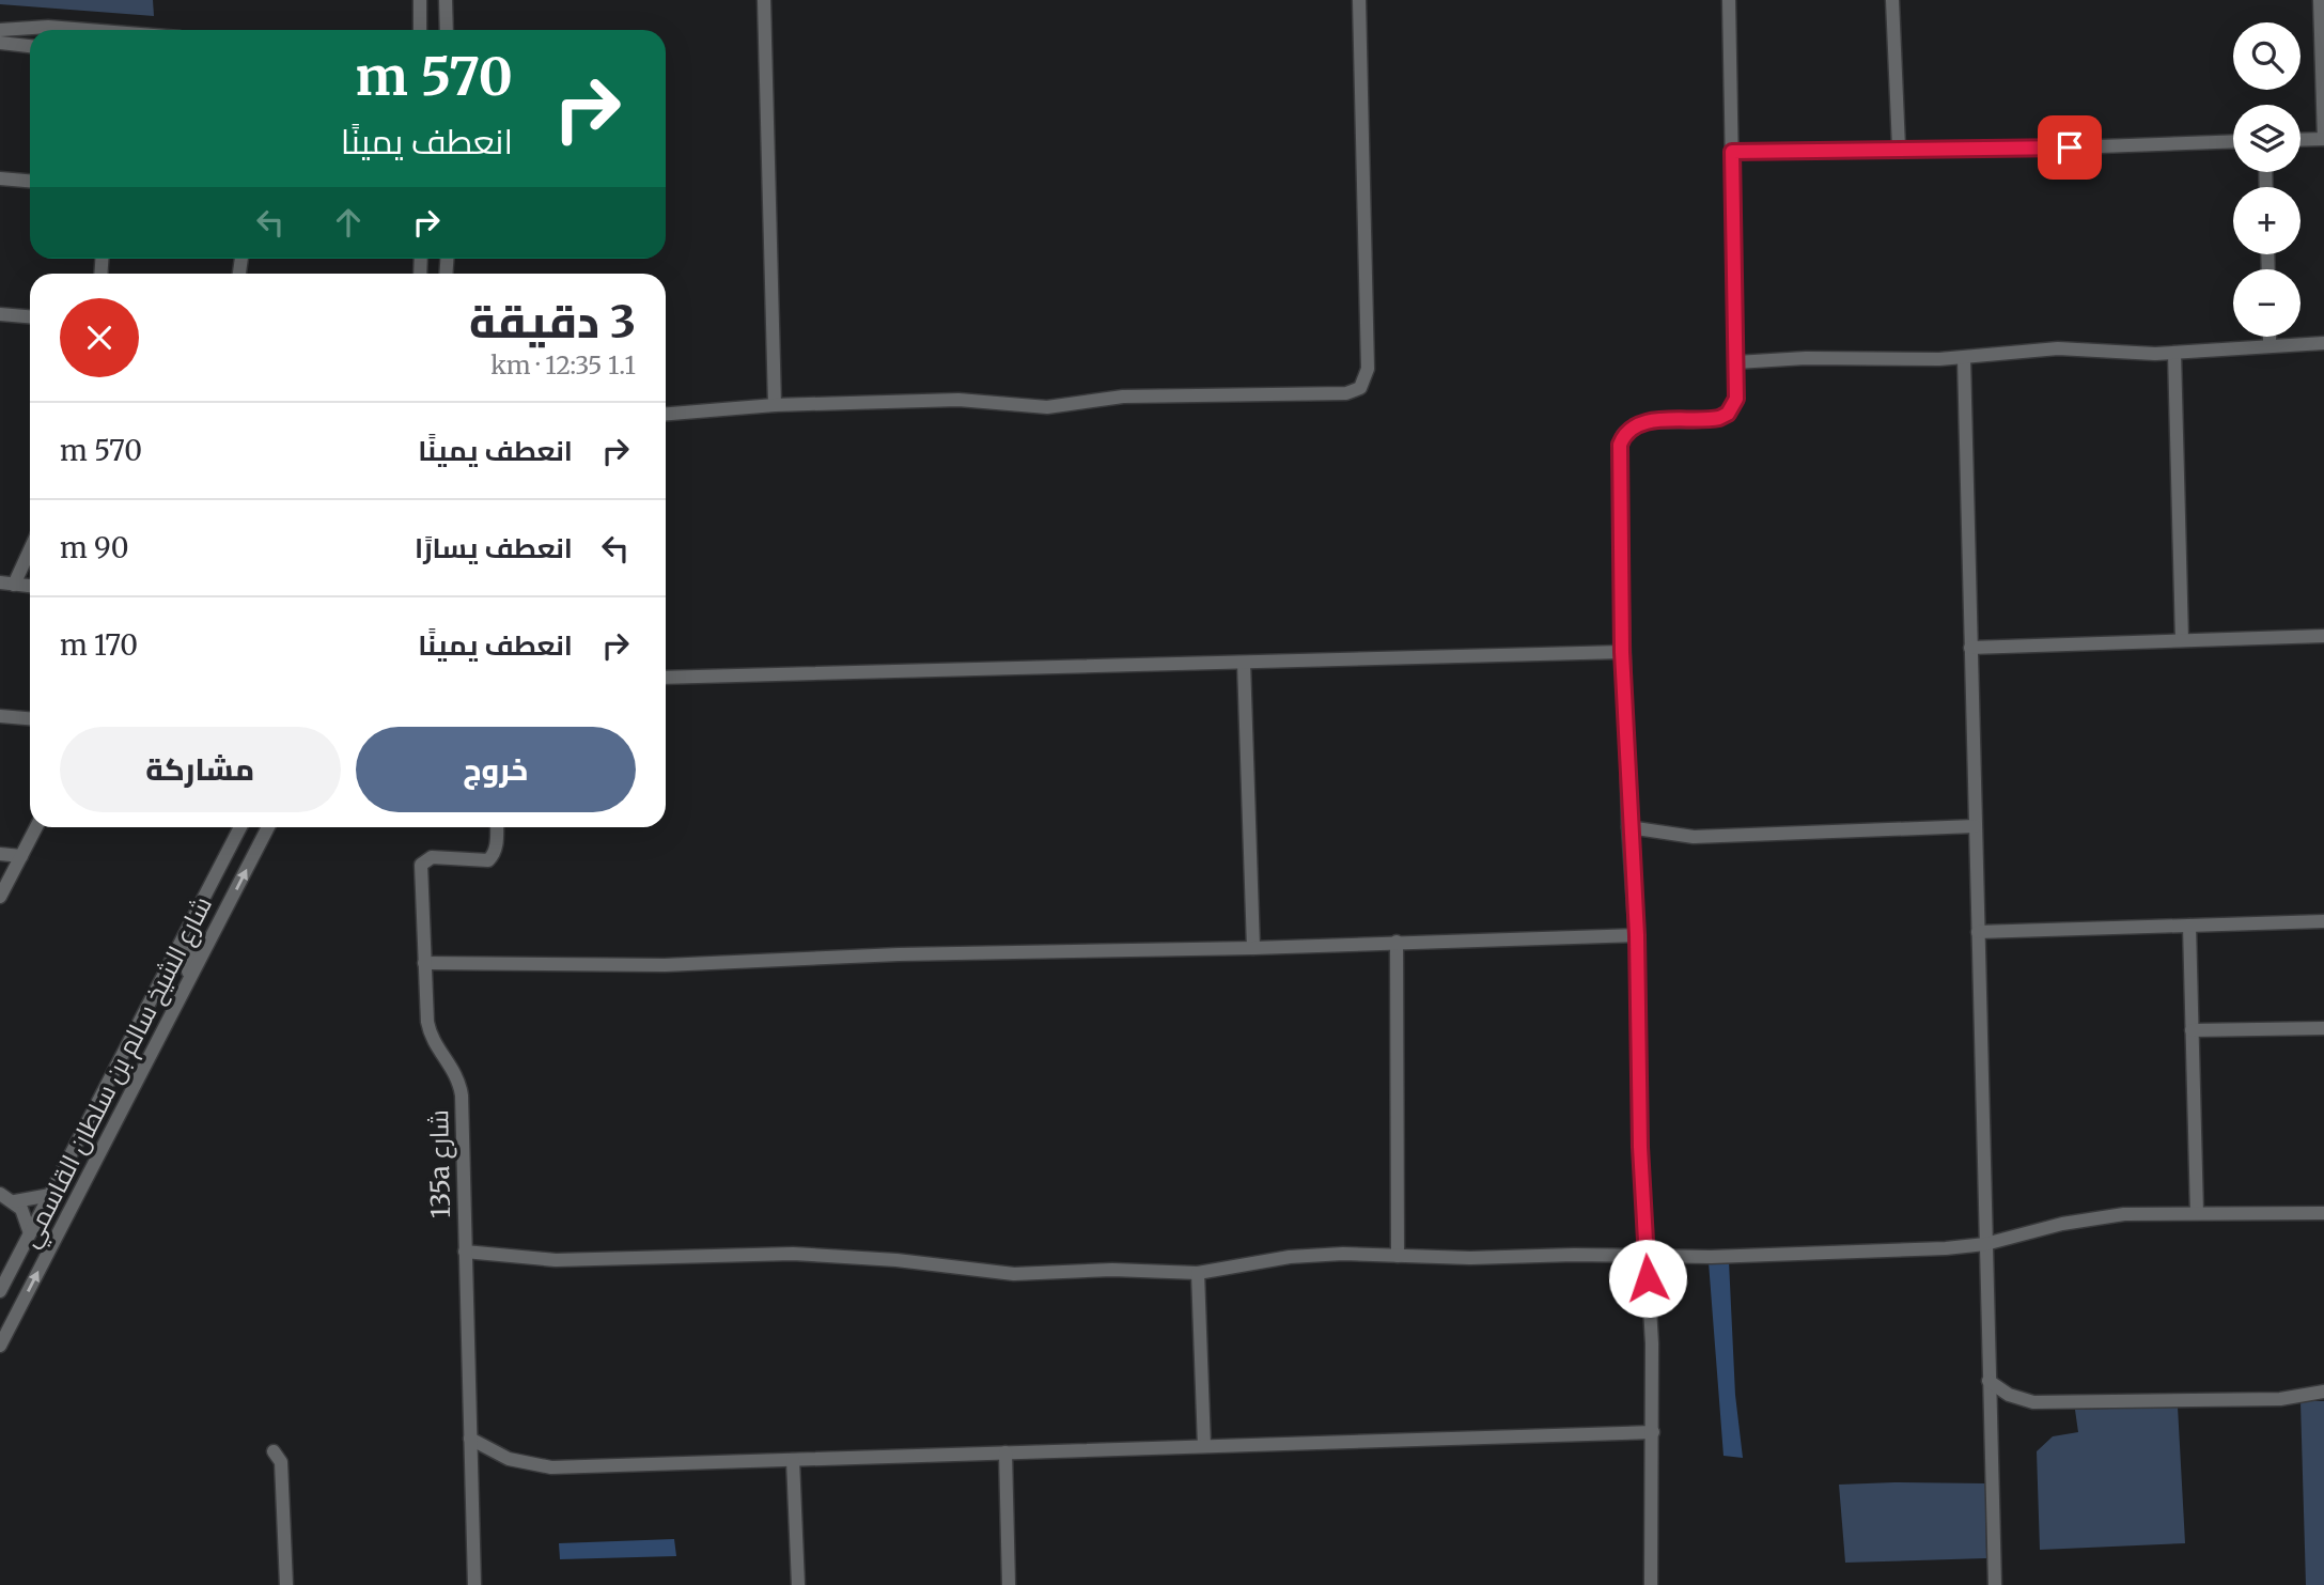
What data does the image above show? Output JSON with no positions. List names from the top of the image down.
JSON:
{
  "streets": {
    "street": ["شارع الشيخ سالم بن سلطان القاسمي", "135a شارع"]
  },
  "page": {
    "map_buttons": ["+", "−"],
    "turn": ["570 m", "انعطف يمينًا"],
    "heading": ["3 دقيقة", "1.1 km · 12:35"],
    "list": [
      {
        "name": "انعطف يمينًا",
        "value": "570 m"
      },
      {
        "name": "انعطف يسارًا",
        "value": "90 m"
      },
      {
        "name": "انعطف يمينًا",
        "value": "170 m"
      }
    ],
    "buttons": ["خروج", "مشاركة"]
  }
}
